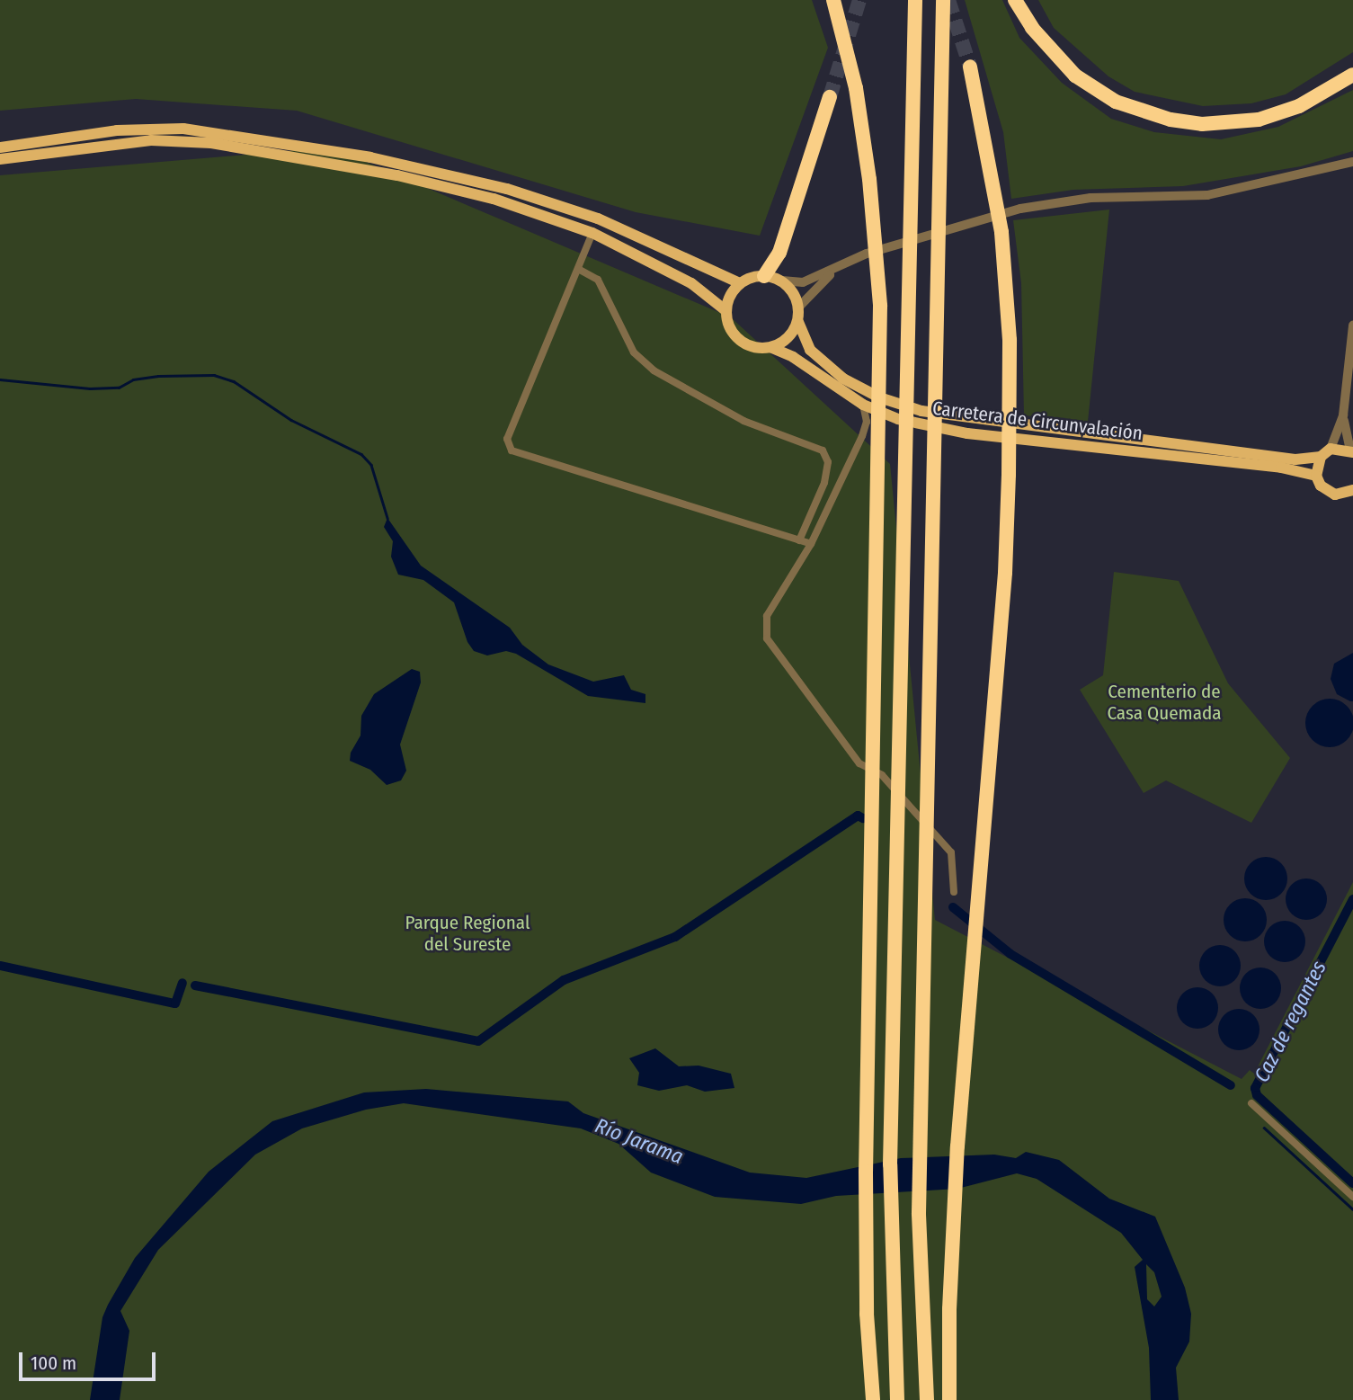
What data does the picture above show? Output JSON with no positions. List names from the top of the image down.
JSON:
{
  "streets": {
    "main road": ["Carretera de Circunvalación"]
  },
  "water": ["Caz de regantes", "Río Jarama"],
  "parks": ["Cementerio de Casa Quemada", "Parque Regional del Sureste"],
  "scale_bar": "100 m"
}
